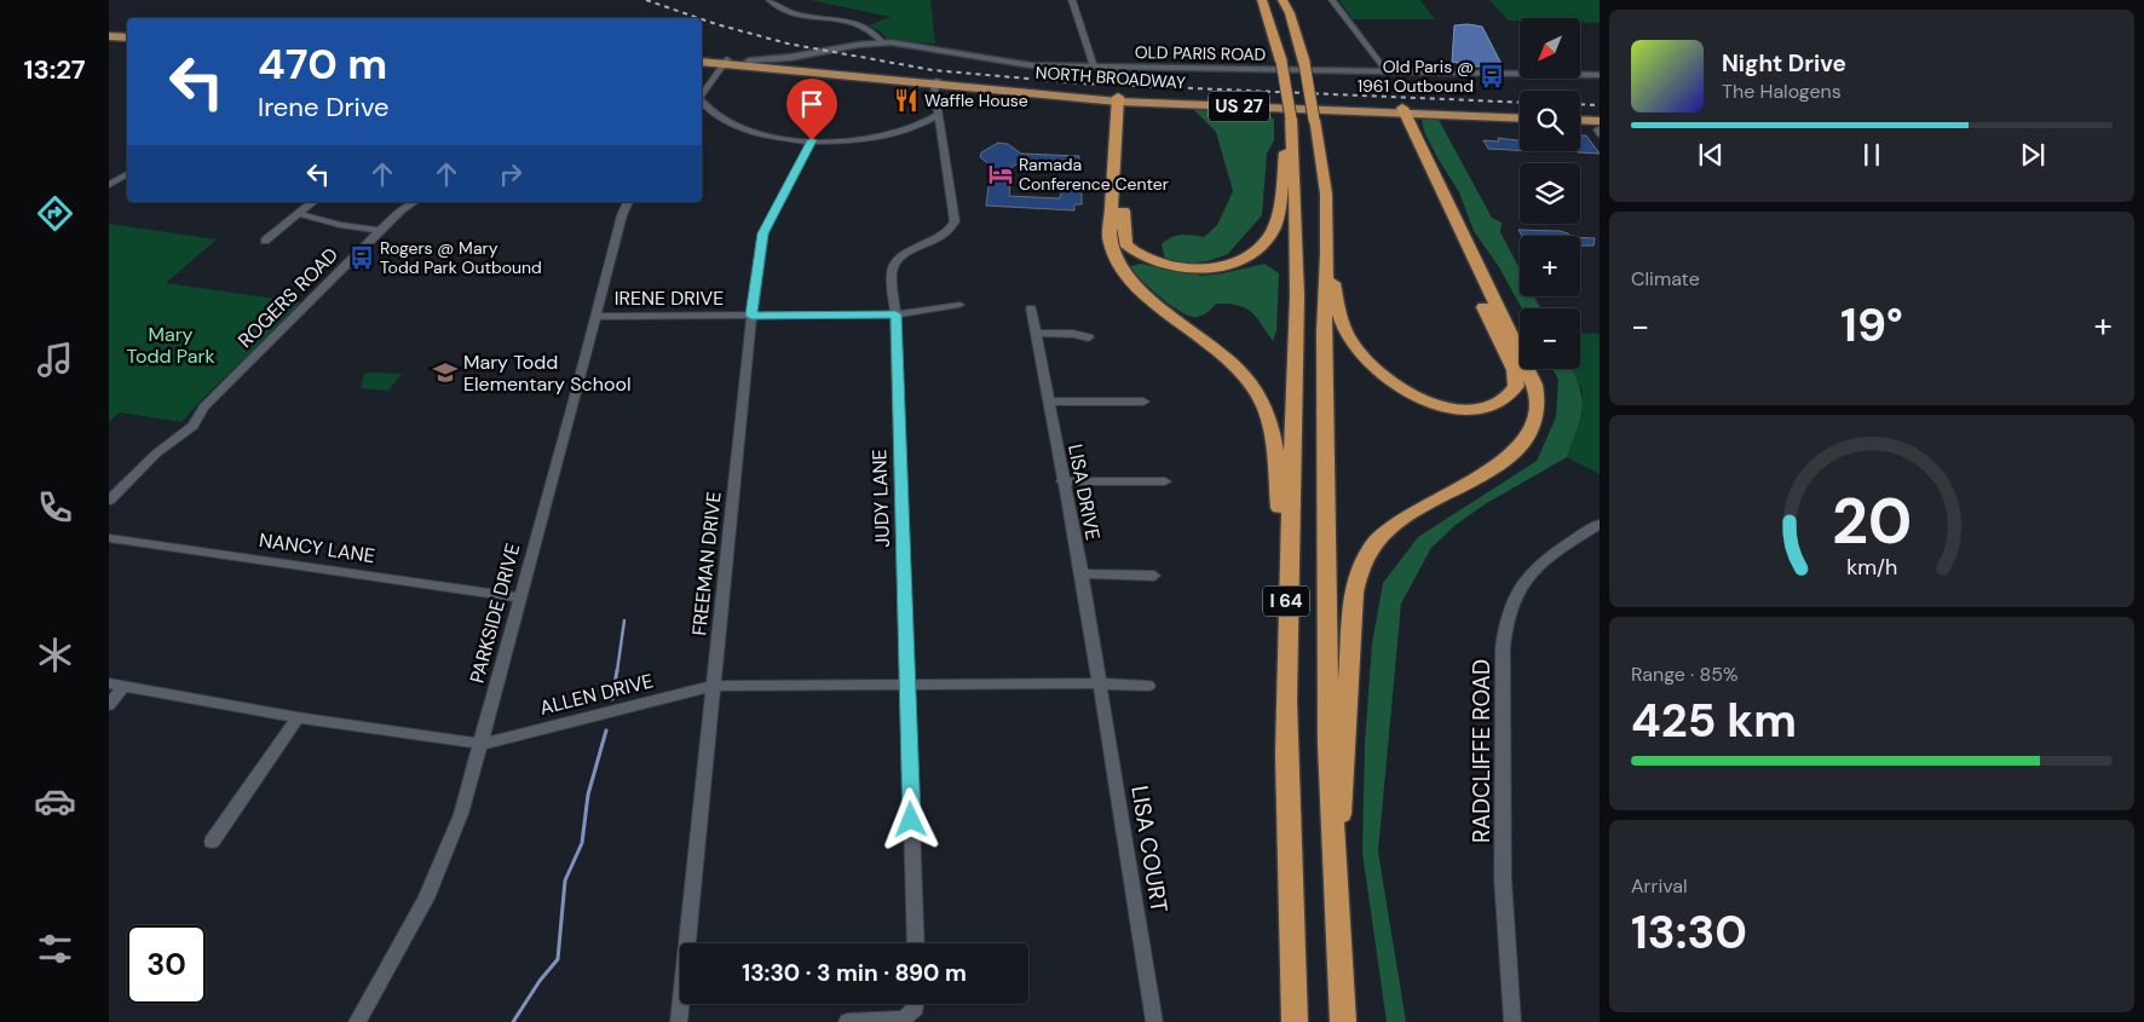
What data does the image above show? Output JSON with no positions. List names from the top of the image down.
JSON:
{
  "streets": {
    "highway": ["NORTH BROADWAY", "US 27", "I 64"],
    "street": [
      "OLD PARIS ROAD",
      "ROGERS ROAD",
      "IRENE DRIVE",
      "LISA DRIVE",
      "JUDY LANE",
      "NANCY LANE",
      "FREEMAN DRIVE",
      "PARKSIDE DRIVE",
      "ALLEN DRIVE",
      "RADCLIFFE ROAD",
      "LISA COURT"
    ]
  },
  "crossings": [
    ["OLD PARIS ROAD", "NORTH BROADWAY"],
    ["NORTH BROADWAY", "US 27"],
    ["NORTH BROADWAY", "JUDY LANE"],
    ["IRENE DRIVE", "JUDY LANE"],
    ["IRENE DRIVE", "FREEMAN DRIVE"],
    ["IRENE DRIVE", "PARKSIDE DRIVE"],
    ["LISA DRIVE", "ALLEN DRIVE"],
    ["LISA DRIVE", "LISA COURT"],
    ["JUDY LANE", "ALLEN DRIVE"],
    ["NANCY LANE", "PARKSIDE DRIVE"],
    ["FREEMAN DRIVE", "ALLEN DRIVE"],
    ["PARKSIDE DRIVE", "ALLEN DRIVE"],
    ["ALLEN DRIVE", "LISA COURT"]
  ],
  "parks": ["Mary Todd Park"],
  "places": {
    "bus stop": ["Old Paris @ 1961 Outbound", "Rogers @ Mary Todd Park Outbound"],
    "restaurant": ["Waffle House"],
    "hotel": ["Ramada Conference Center"],
    "school or university": ["Mary Todd Elementary School"]
  },
  "north": "bottom left",
  "page": {
    "tabs": "13:27",
    "map_buttons": ["+", "−"],
    "turn": ["470 m", "Irene Drive"],
    "song": ["Night Drive", "The Halogens"],
    "tile": [
      "Climate",
      ["Range · 85%", "425 km"],
      ["Arrival", "13:30"]
    ],
    "heat": ["−", "19°", "+"],
    "limit": "30",
    "trip": "13:30 · 3 min · 890 m",
    "gauge": ["20", "km/h"]
  }
}
